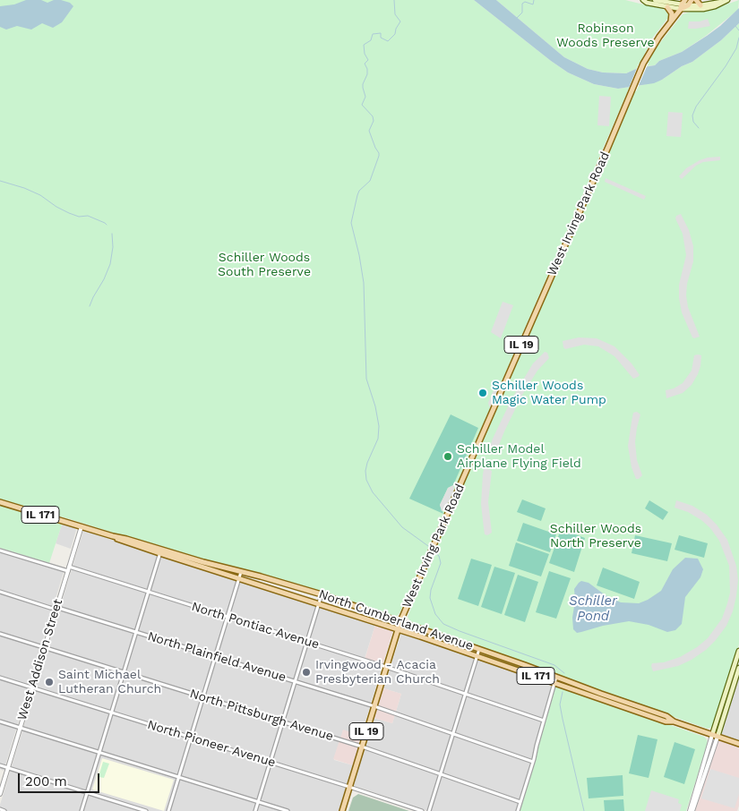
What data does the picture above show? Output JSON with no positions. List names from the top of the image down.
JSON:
{
  "streets": {
    "main road": [
      "West Irving Park Road",
      "IL 19",
      "IL 171",
      "North Cumberland Avenue"
    ],
    "street": [
      "North Pontiac Avenue",
      "North Plainfield Avenue",
      "West Addison Street",
      "North Pittsburgh Avenue",
      "North Pioneer Avenue"
    ]
  },
  "crossings": [
    ["West Irving Park Road", "IL 19"],
    ["West Irving Park Road", "North Cumberland Avenue"],
    ["West Irving Park Road", "North Pontiac Avenue"],
    ["West Irving Park Road", "North Plainfield Avenue"],
    ["West Irving Park Road", "North Pittsburgh Avenue"],
    ["West Irving Park Road", "North Pioneer Avenue"],
    ["North Cumberland Avenue", "West Addison Street"],
    ["North Pontiac Avenue", "West Addison Street"],
    ["North Plainfield Avenue", "West Addison Street"],
    ["West Addison Street", "North Pittsburgh Avenue"],
    ["West Addison Street", "North Pioneer Avenue"]
  ],
  "water": ["Schiller Pond"],
  "parks": ["Robinson Woods Preserve", "Schiller Woods South Preserve", "Schiller Woods North Preserve"],
  "places": [
    "Schiller Woods Magic Water Pump",
    "Schiller Model Airplane Flying Field",
    "Irvingwood - Acacia Presbyterian Church",
    "Saint Michael Lutheran Church"
  ],
  "scale_bar": "200 m"
}
